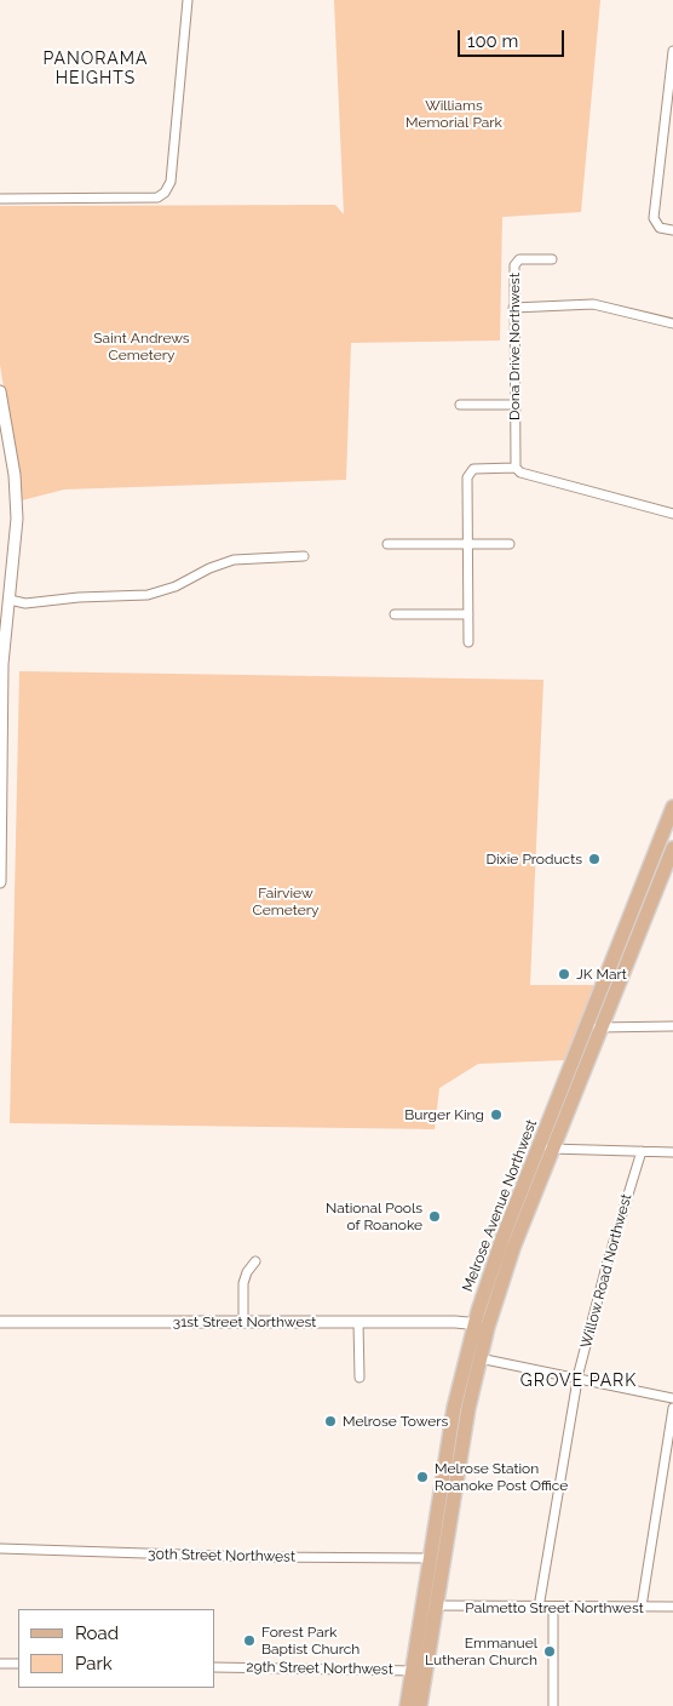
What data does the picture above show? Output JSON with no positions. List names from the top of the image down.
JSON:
{
  "streets": {
    "main road": ["Melrose Avenue Northwest"],
    "street": [
      "Dona Drive Northwest",
      "Willow Road Northwest",
      "31st Street Northwest",
      "30th Street Northwest",
      "Palmetto Street Northwest",
      "29th Street Northwest"
    ]
  },
  "crossings": [
    ["Melrose Avenue Northwest", "31st Street Northwest"],
    ["Melrose Avenue Northwest", "30th Street Northwest"],
    ["Melrose Avenue Northwest", "Palmetto Street Northwest"],
    ["Melrose Avenue Northwest", "29th Street Northwest"],
    ["Willow Road Northwest", "Palmetto Street Northwest"]
  ],
  "districts": ["PANORAMA HEIGHTS", "GROVE PARK"],
  "parks": ["Williams Memorial Park", "Saint Andrews Cemetery", "Fairview Cemetery"],
  "places": [
    "Dixie Products",
    "JK Mart",
    "Burger King",
    "National Pools of Roanoke",
    "Melrose Towers",
    "Melrose Station Roanoke Post Office",
    "Forest Park Baptist Church",
    "Emmanuel Lutheran Church"
  ],
  "legend": ["Road", "Park"],
  "scale_bar": "100 m"
}
